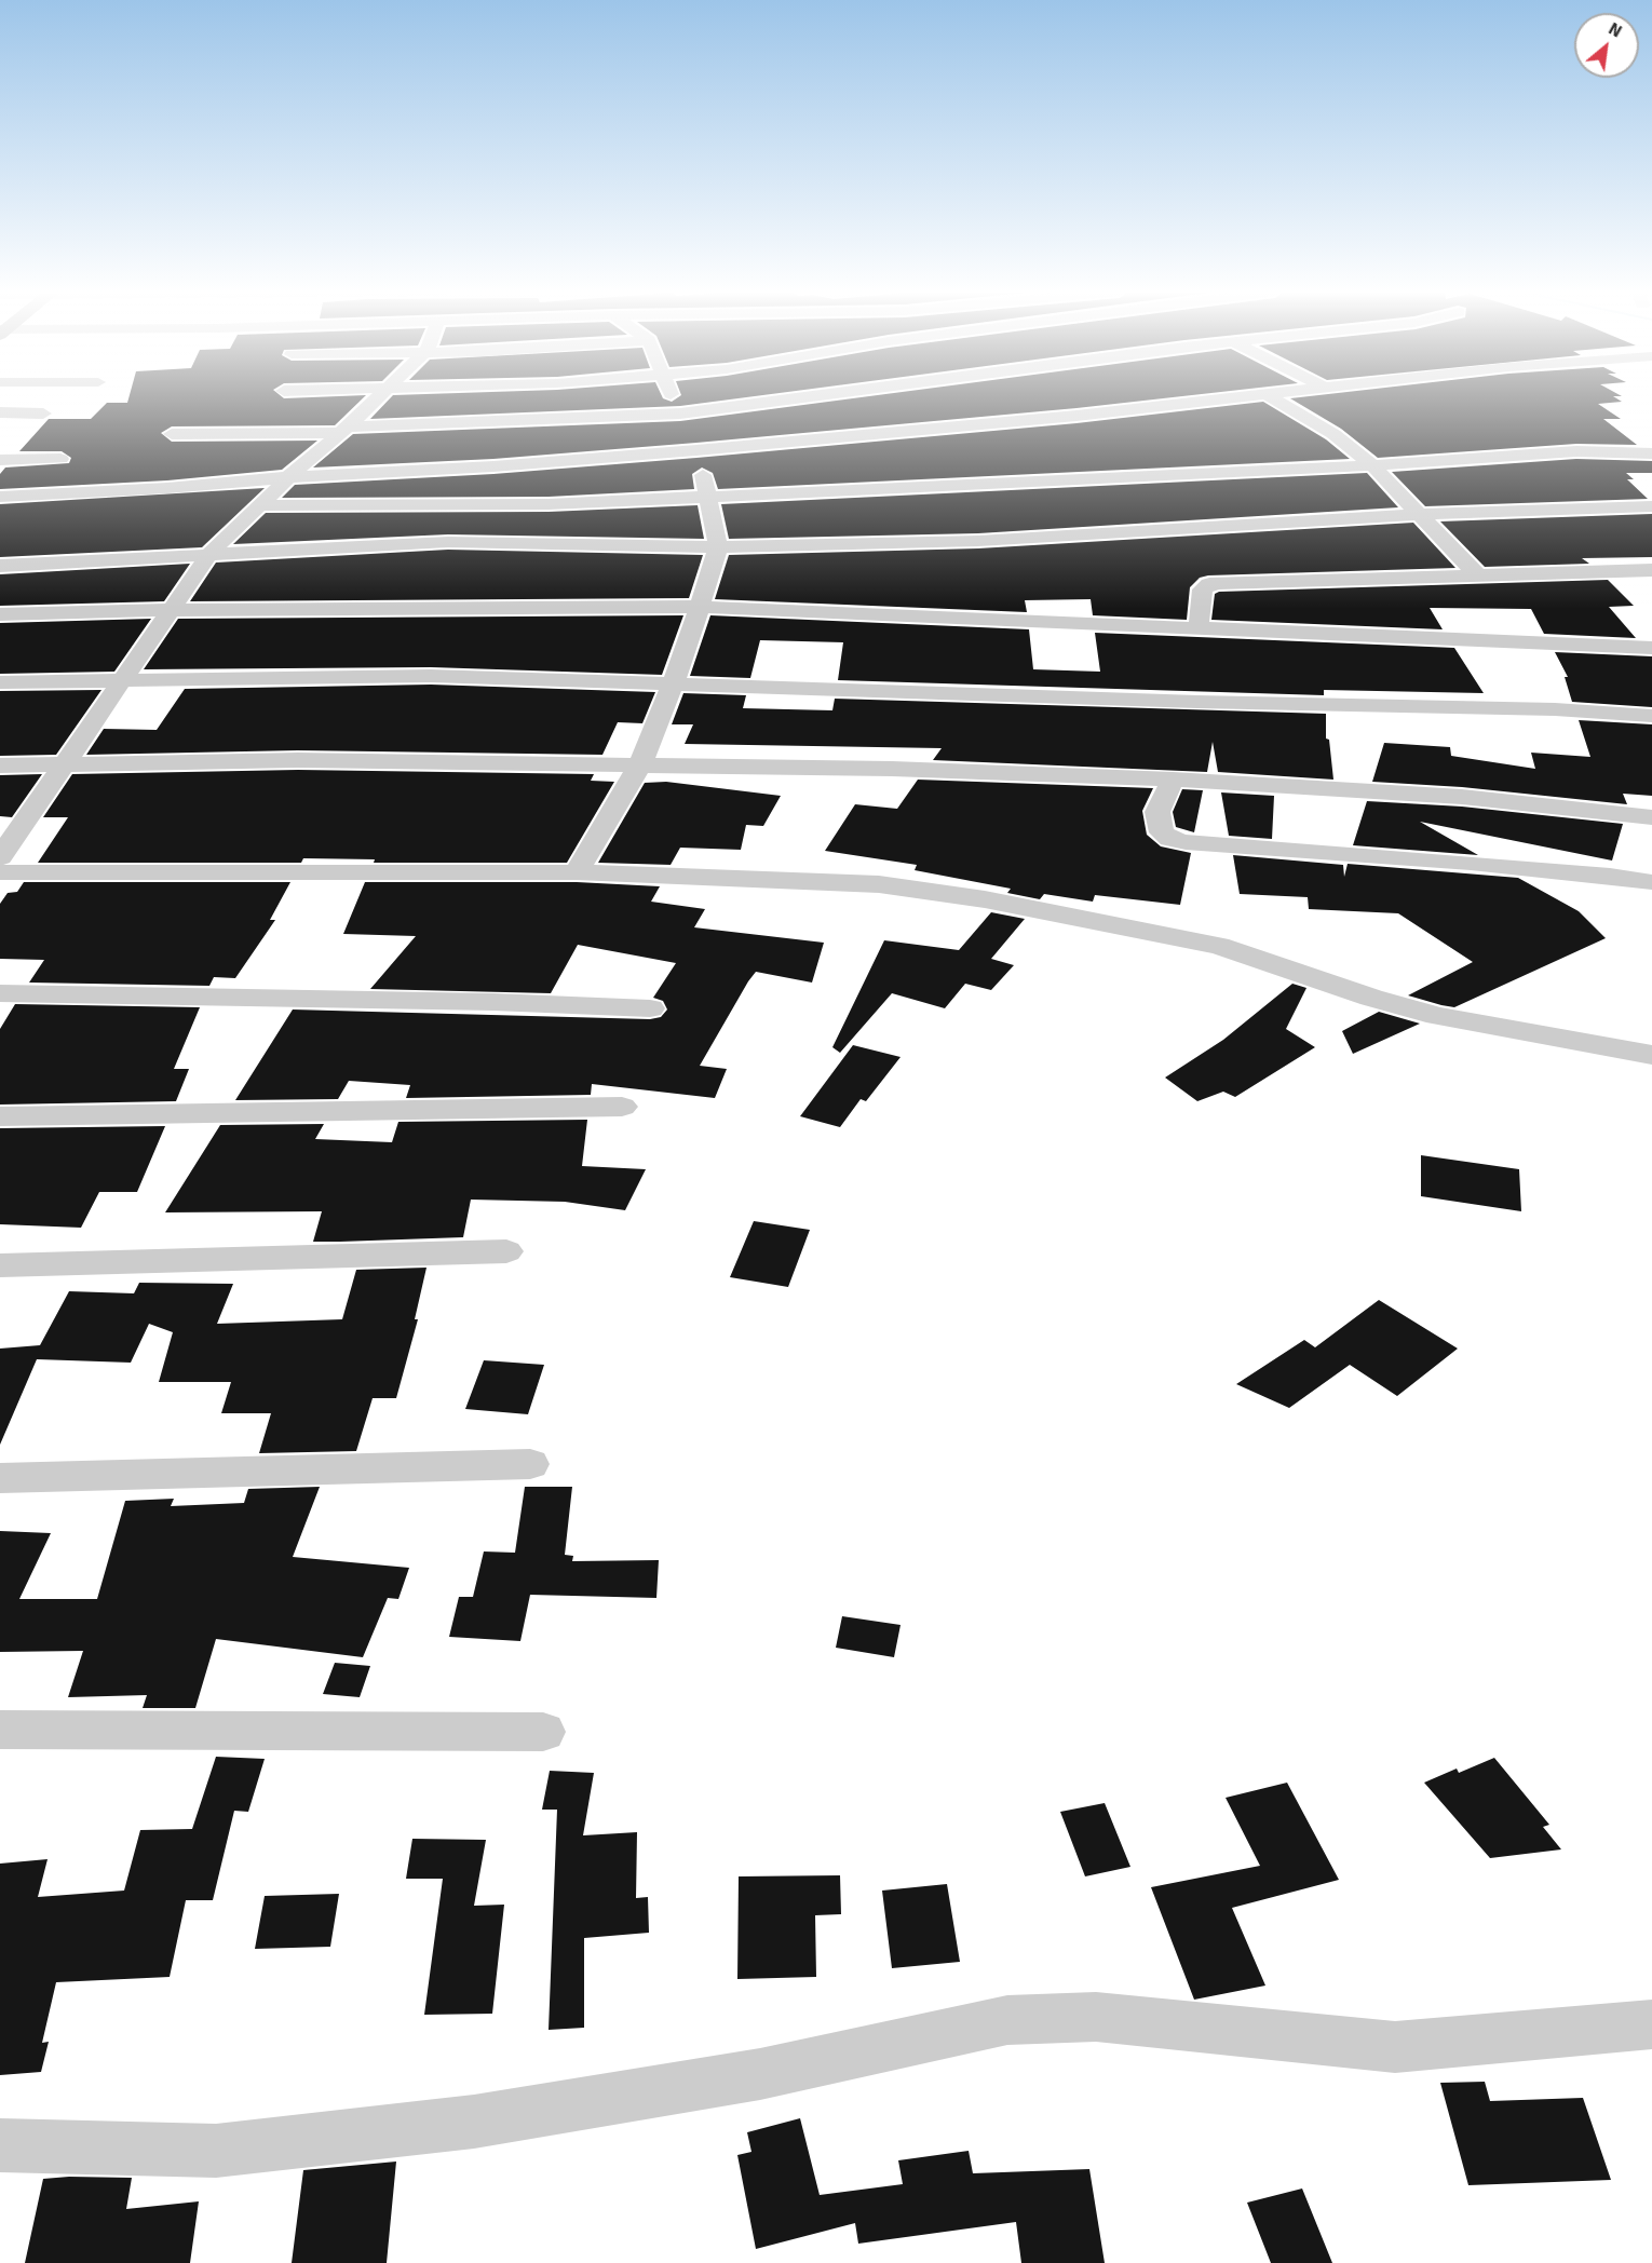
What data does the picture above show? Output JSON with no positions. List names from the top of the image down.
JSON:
{
  "north": "top right"
}
